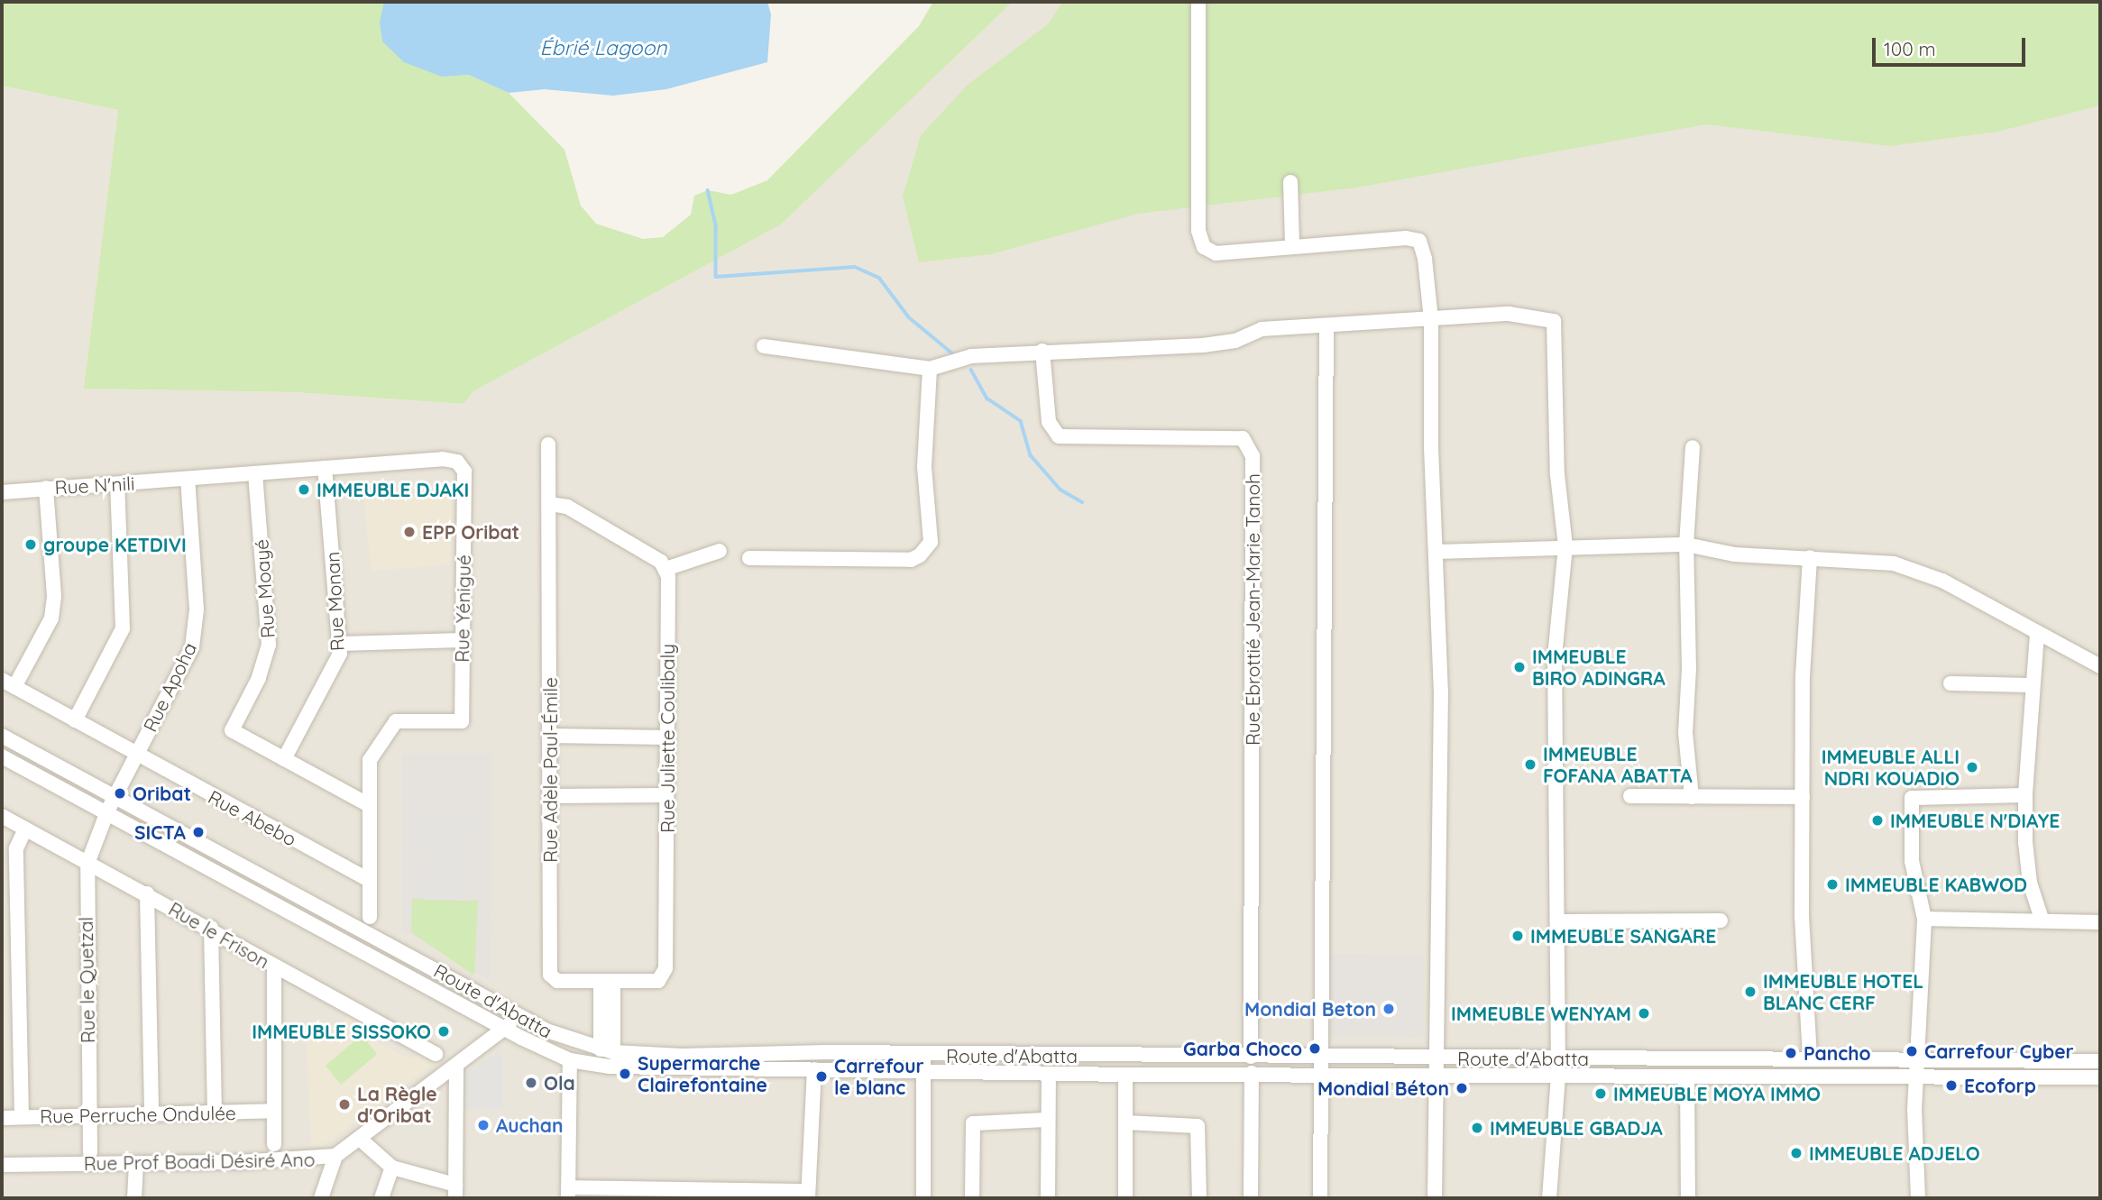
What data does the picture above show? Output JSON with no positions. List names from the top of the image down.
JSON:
{
  "streets": {
    "street": [
      "Rue N'nili",
      "Rue Moayé",
      "Rue Monan",
      "Rue Yénigué",
      "Rue Ebrottié Jean-Marie Tanoh",
      "Rue Apoha",
      "Rue Juliette Coulibaly",
      "Rue Adèle Paul-Émile",
      "Rue Abebo",
      "Rue le Frison",
      "Rue le Quetzal",
      "Route d'Abatta",
      "Rue Perruche Ondulée",
      "Rue Prof Boadi Désiré Ano"
    ]
  },
  "crossings": [
    ["Rue N'nili", "Rue Yénigué"],
    ["Rue N'nili", "Rue Apoha"],
    ["Rue Moayé", "Rue Monan"],
    ["Rue Moayé", "Rue Yénigué"],
    ["Rue Monan", "Rue Yénigué"],
    ["Rue Yénigué", "Rue Apoha"],
    ["Rue Yénigué", "Rue Abebo"],
    ["Rue Ebrottié Jean-Marie Tanoh", "Route d'Abatta"],
    ["Rue Apoha", "Rue Abebo"],
    ["Rue Apoha", "Rue le Quetzal"],
    ["Rue Apoha", "Route d'Abatta"],
    ["Rue Juliette Coulibaly", "Rue Adèle Paul-Émile"],
    ["Rue le Frison", "Rue le Quetzal"],
    ["Rue le Quetzal", "Route d'Abatta"],
    ["Rue le Quetzal", "Rue Perruche Ondulée"],
    ["Route d'Abatta", "Rue Prof Boadi Désiré Ano"]
  ],
  "water": ["Ébrié Lagoon"],
  "places": [
    "IMMEUBLE DJAKI",
    "EPP Oribat",
    "groupe KETDIVI",
    "IMMEUBLE BIRO ADINGRA",
    "IMMEUBLE FOFANA ABATTA",
    "IMMEUBLE ALLI NDRI KOUADIO",
    "Oribat",
    "IMMEUBLE N'DIAYE",
    "SICTA",
    "IMMEUBLE KABWOD",
    "IMMEUBLE SANGARE",
    "IMMEUBLE HOTEL BLANC CERF",
    "Mondial Beton",
    "IMMEUBLE WENYAM",
    "IMMEUBLE SISSOKO",
    "Garba Choco",
    "Carrefour Cyber",
    "Pancho",
    "Supermarche Clairefontaine",
    "Carrefour le blanc",
    "Ola",
    "Ecoforp",
    "Mondial Béton",
    "IMMEUBLE MOYA IMMO",
    "La Règle d'Oribat",
    "Auchan",
    "IMMEUBLE GBADJA",
    "IMMEUBLE ADJELO"
  ],
  "scale_bar": "100 m"
}
